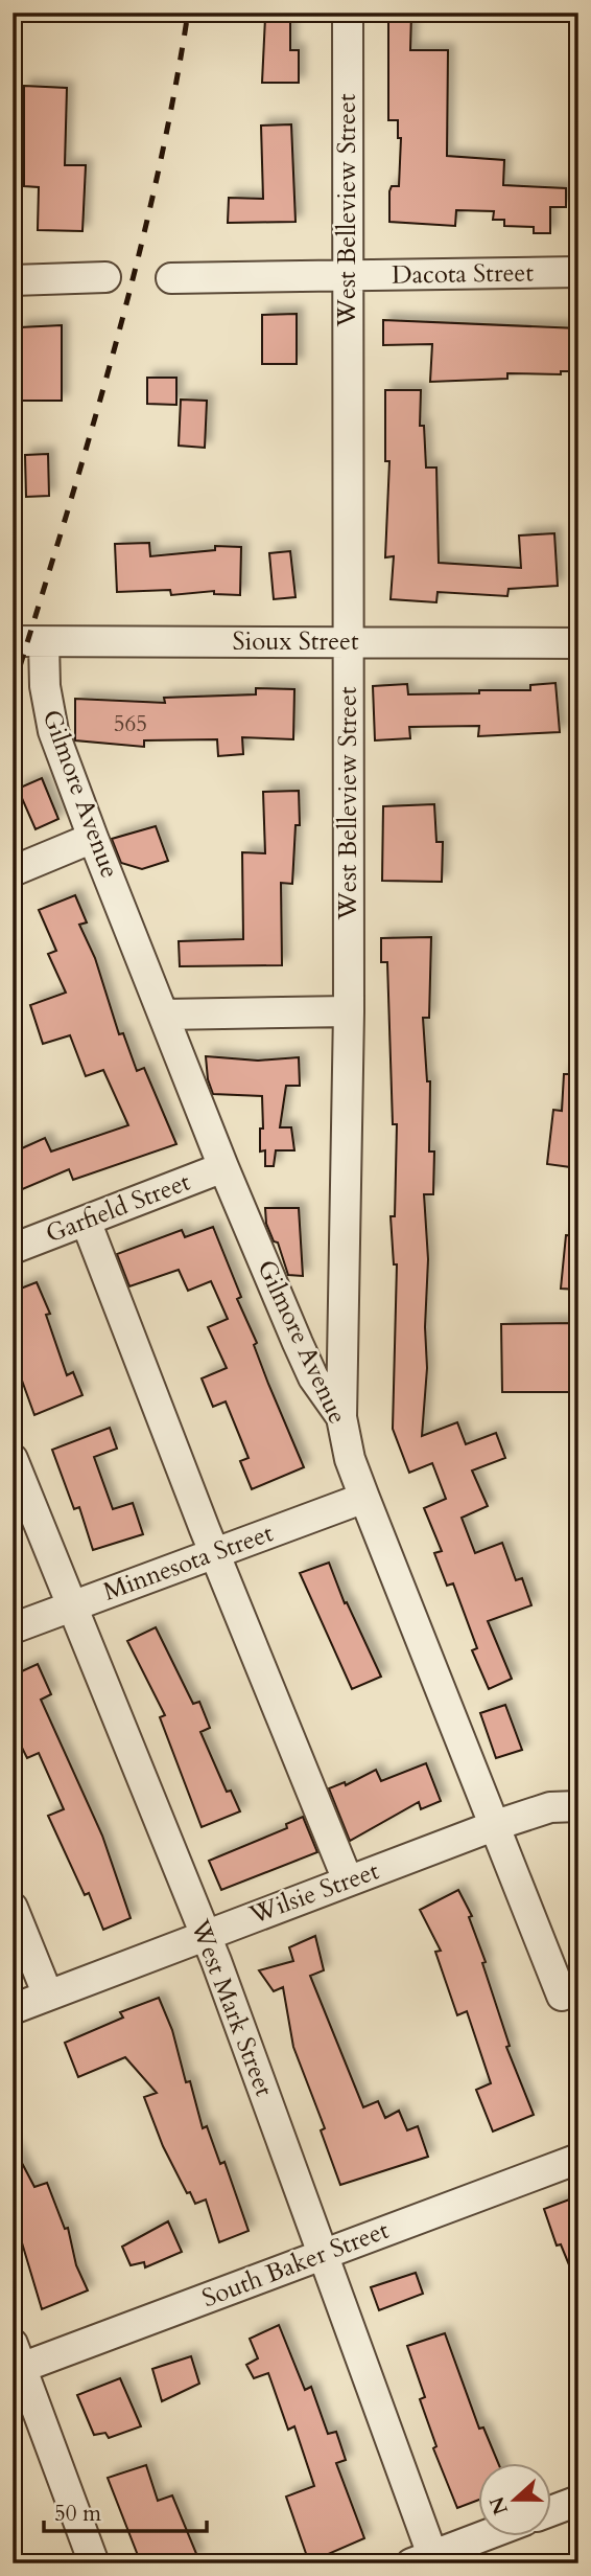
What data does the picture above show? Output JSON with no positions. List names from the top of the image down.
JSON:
{
  "streets": {
    "street": [
      "West Belleview Street",
      "Dacota Street",
      "Sioux Street",
      "Gilmore Avenue",
      "Garfield Street",
      "Minnesota Street",
      "Wilsie Street",
      "West Mark Street",
      "South Baker Street"
    ]
  },
  "crossings": [
    ["West Belleview Street", "Dacota Street"],
    ["West Belleview Street", "Sioux Street"],
    ["West Belleview Street", "Gilmore Avenue"],
    ["Sioux Street", "Gilmore Avenue"],
    ["Gilmore Avenue", "Garfield Street"],
    ["Gilmore Avenue", "Minnesota Street"],
    ["Gilmore Avenue", "Wilsie Street"],
    ["Minnesota Street", "West Mark Street"],
    ["Wilsie Street", "West Mark Street"],
    ["West Mark Street", "South Baker Street"]
  ],
  "house_numbers": ["565"],
  "scale_bar": "50 m",
  "north": "left"
}
